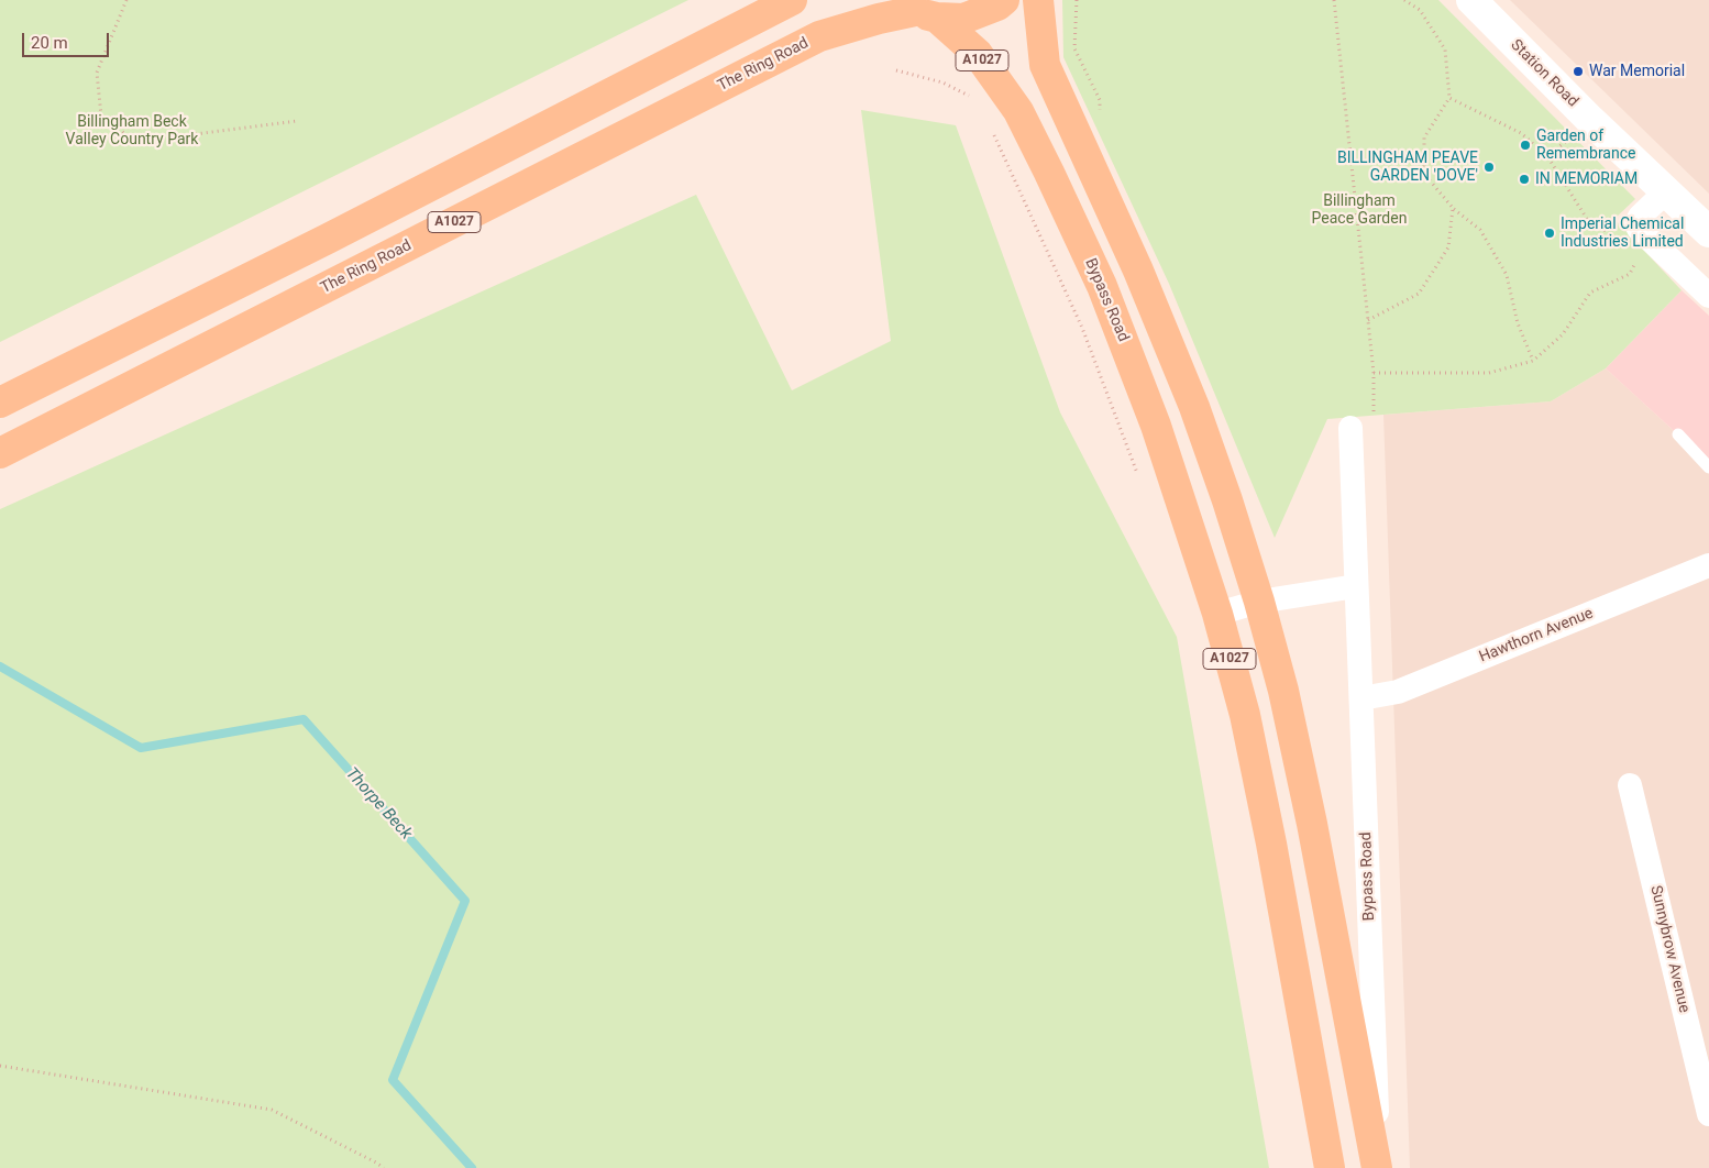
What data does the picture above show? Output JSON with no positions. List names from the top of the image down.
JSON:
{
  "streets": {
    "main road": ["A1027", "The Ring Road", "Bypass Road"],
    "street": ["Station Road", "Hawthorn Avenue", "Sunnybrow Avenue"]
  },
  "crossings": [
    ["A1027", "The Ring Road"],
    ["A1027", "Bypass Road"],
    ["The Ring Road", "Bypass Road"],
    ["Bypass Road", "Hawthorn Avenue"]
  ],
  "water": ["Thorpe Beck"],
  "parks": ["Billingham Beck Valley Country Park", "Billingham Peace Garden"],
  "places": [
    "War Memorial",
    "Garden of Remembrance",
    "BILLINGHAM PEAVE GARDEN 'DOVE'",
    "IN MEMORIAM",
    "Imperial Chemical Industries Limited"
  ],
  "scale_bar": "20 m"
}
